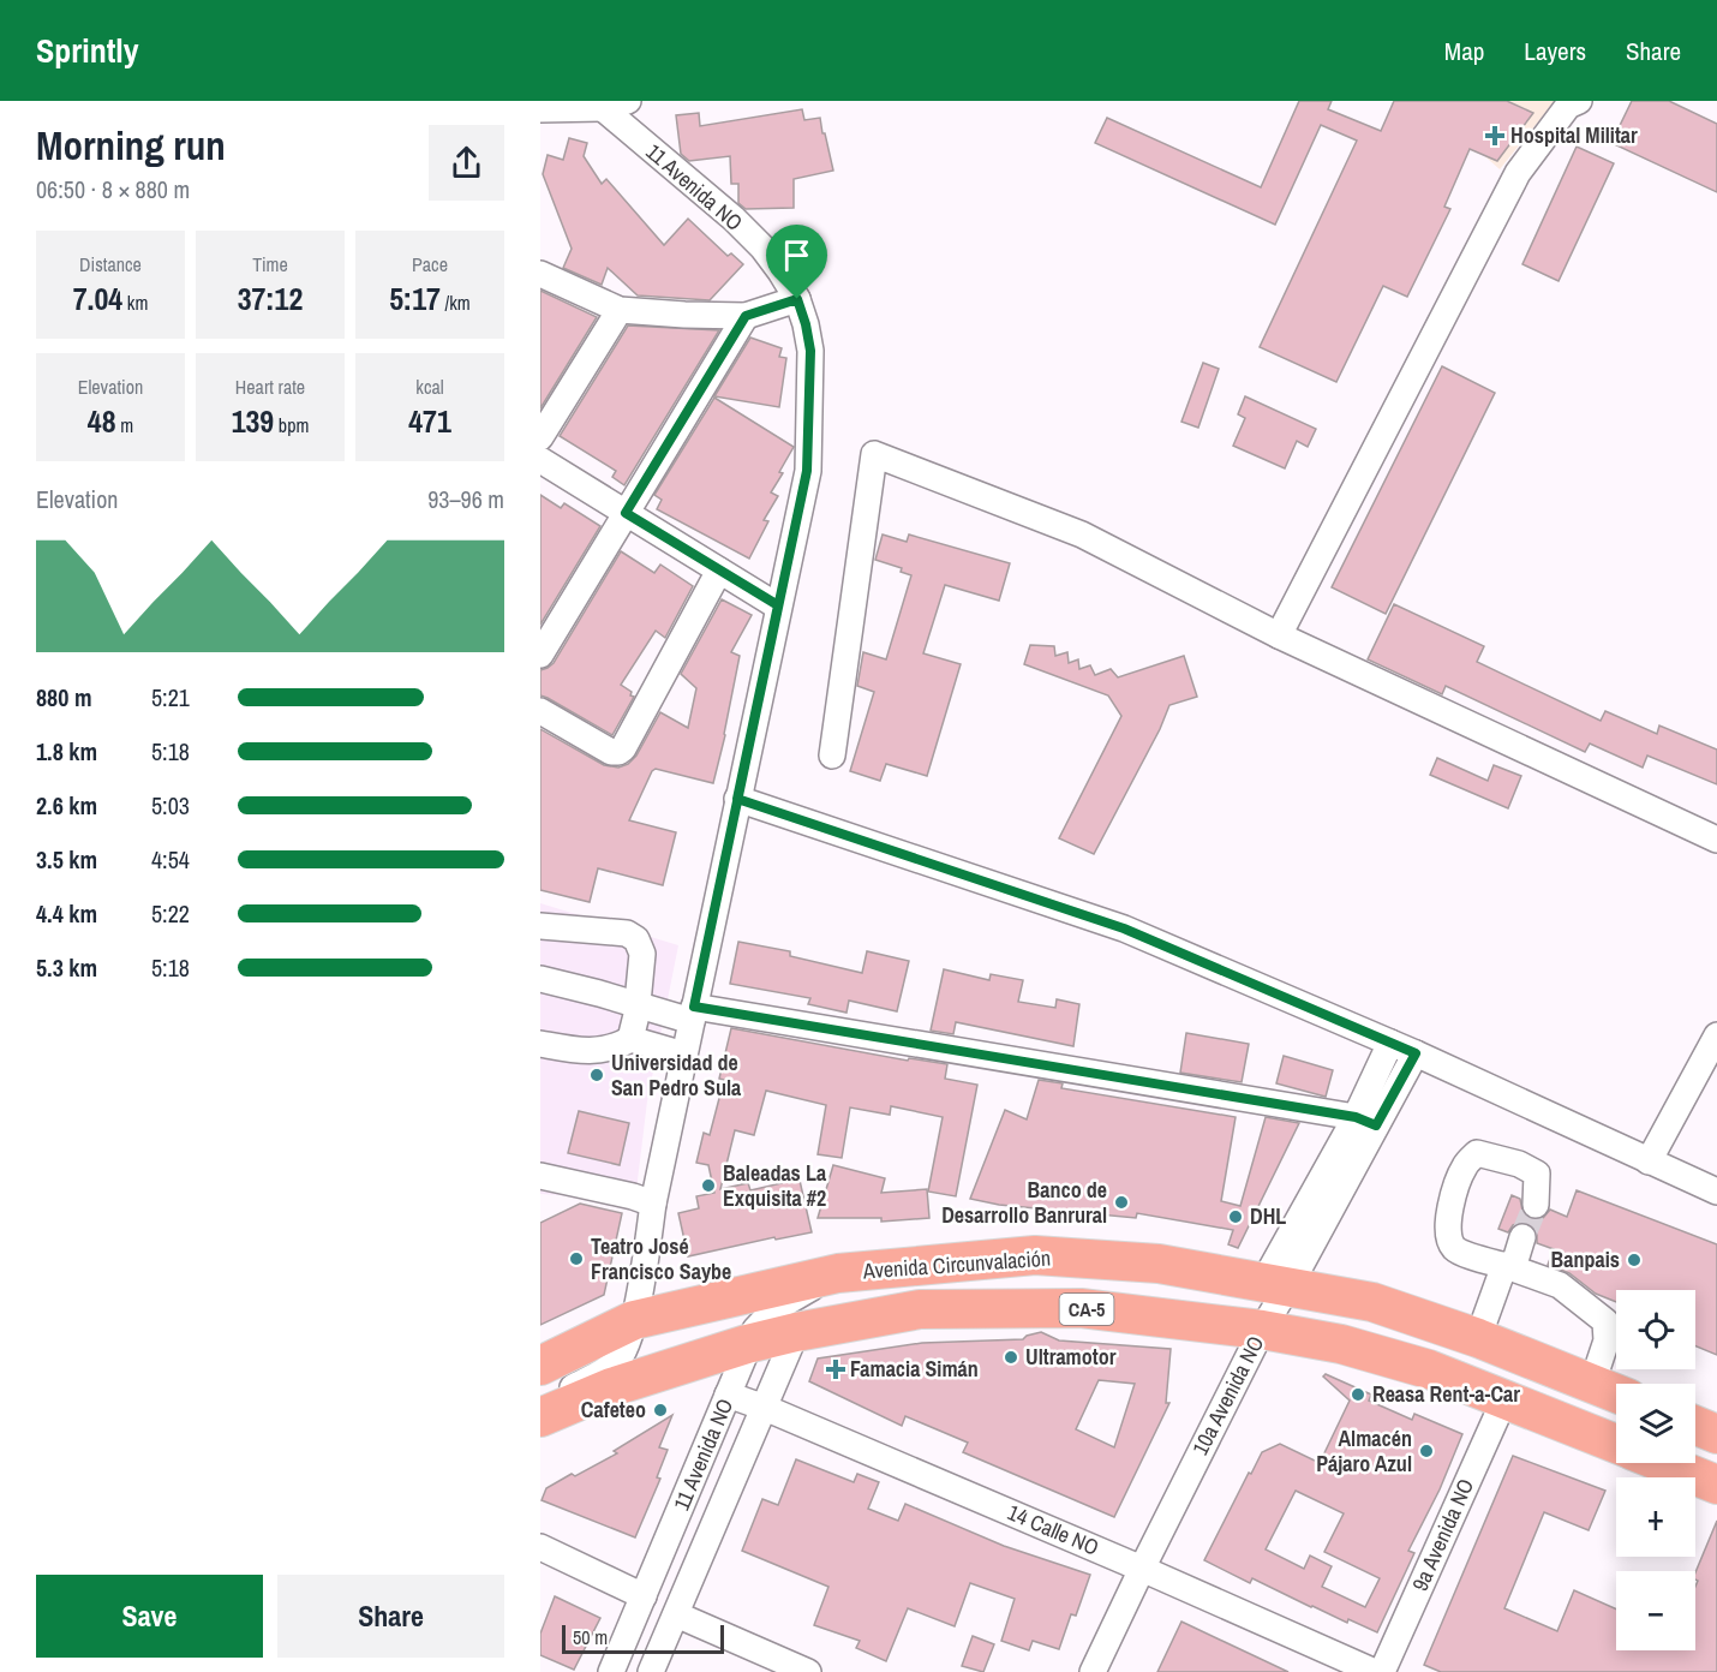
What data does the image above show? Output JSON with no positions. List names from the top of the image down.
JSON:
{
  "streets": {
    "highway": ["Avenida Circunvalación", "CA-5"],
    "street": [
      "11 Avenida NO",
      "10a Avenida NO",
      "14 Calle NO",
      "9a Avenida NO"
    ]
  },
  "crossings": [
    ["11 Avenida NO", "Avenida Circunvalación"],
    ["11 Avenida NO", "14 Calle NO"],
    ["Avenida Circunvalación", "10a Avenida NO"],
    ["Avenida Circunvalación", "9a Avenida NO"],
    ["10a Avenida NO", "14 Calle NO"]
  ],
  "places": {
    "health": ["Hospital Militar", "Famacia Simán"],
    "other": [
      "Universidad de San Pedro Sula",
      "Baleadas La Exquisita #2",
      "Banco de Desarrollo Banrural",
      "DHL",
      "Teatro José Francisco Saybe",
      "Banpais",
      "Ultramotor",
      "Reasa Rent-a-Car",
      "Cafeteo",
      "Almacén Pájaro Azul"
    ]
  },
  "scale_bar": "50 m",
  "page": {
    "header": "Sprintly",
    "nav": ["Map", "Layers", "Share"],
    "heading": ["Morning run", "06:50 · 8 × 880 m"],
    "stats": [
      ["Distance", "7.04 km"],
      ["Time", "37:12"],
      ["Pace", "5:17 /km"],
      ["Elevation", "48 m"],
      ["Heart rate", "139 bpm"],
      ["kcal", "471"]
    ],
    "chart": ["Elevation", "93–96 m"],
    "list": [
      {
        "name": "880 m",
        "note": "5:21"
      },
      {
        "name": "1.8 km",
        "note": "5:18"
      },
      {
        "name": "2.6 km",
        "note": "5:03"
      },
      {
        "name": "3.5 km",
        "note": "4:54"
      },
      {
        "name": "4.4 km",
        "note": "5:22"
      },
      {
        "name": "5.3 km",
        "note": "5:18"
      }
    ],
    "map_buttons": ["+", "−"],
    "buttons": ["Save", "Share"],
    "scale": "50 m"
  }
}
